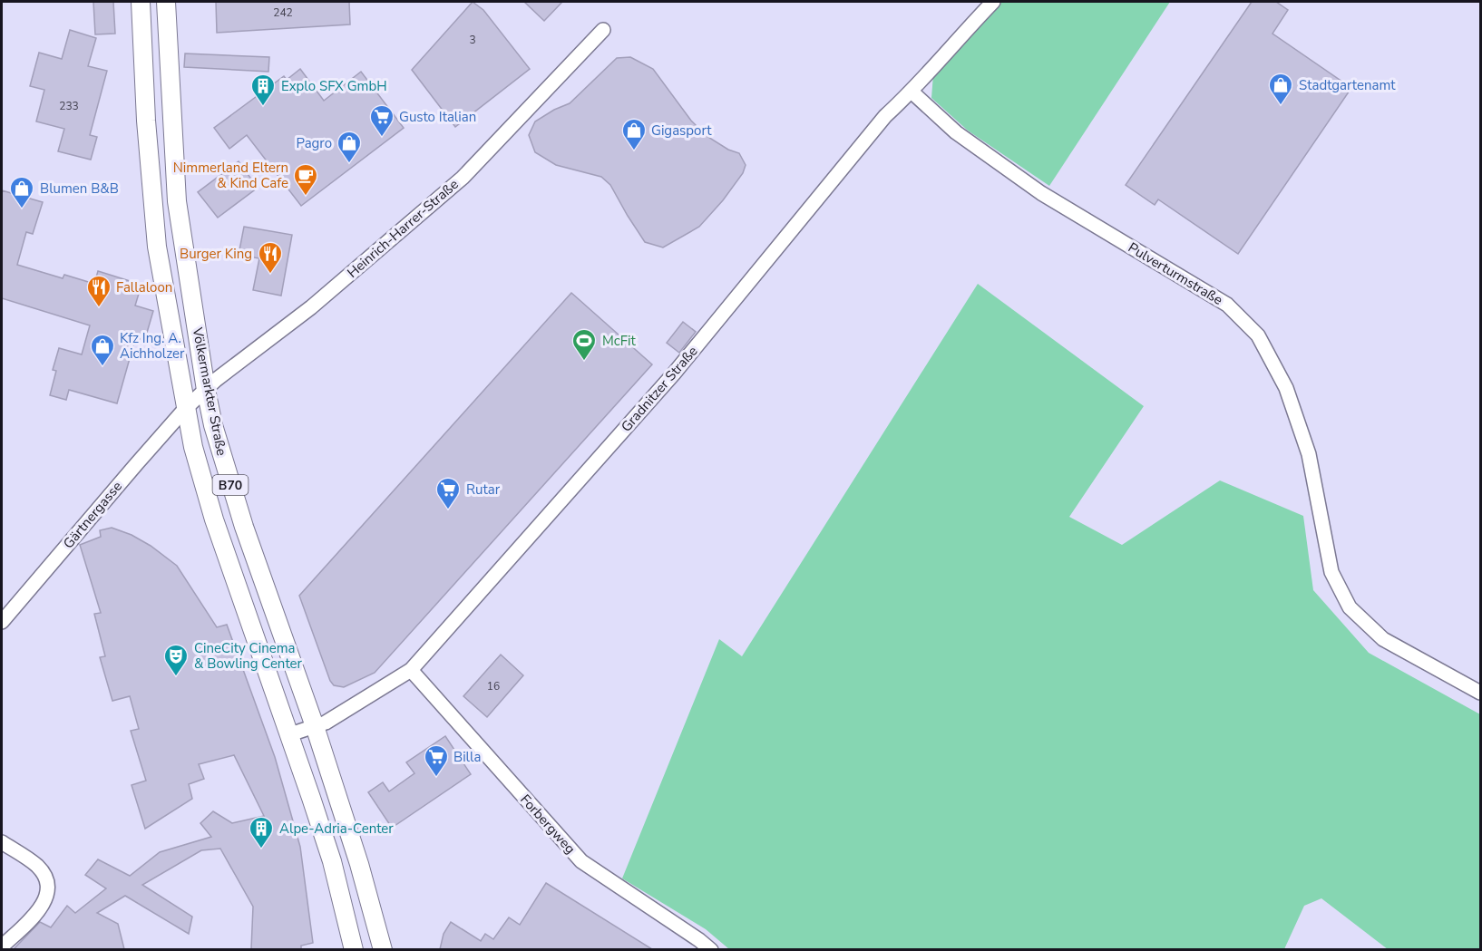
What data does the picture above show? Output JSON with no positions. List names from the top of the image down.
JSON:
{
  "streets": {
    "main road": ["Völkermarkter Straße", "B70"],
    "street": [
      "Heinrich-Harrer-Straße",
      "Pulverturmstraße",
      "Gradnitzer Straße",
      "Gärtnergasse",
      "Forbergweg"
    ]
  },
  "crossings": [
    ["Heinrich-Harrer-Straße", "Völkermarkter Straße"],
    ["Heinrich-Harrer-Straße", "Gärtnergasse"],
    ["Pulverturmstraße", "Gradnitzer Straße"],
    ["Gradnitzer Straße", "Völkermarkter Straße"],
    ["Gradnitzer Straße", "Forbergweg"],
    ["Völkermarkter Straße", "Gärtnergasse"]
  ],
  "places": {
    "shop": [
      "Stadtgartenamt",
      "Gigasport",
      "Pagro",
      "Blumen B&B",
      "Kfz Ing. A. Aichholzer"
    ],
    "building": ["Explo SFX GmbH", "Alpe-Adria-Center"],
    "supermarket": ["Gusto Italian", "Rutar", "Billa"],
    "cafe": ["Nimmerland Eltern & Kind Cafe"],
    "restaurant": ["Burger King", "Fallaloon"],
    "sports": ["McFit"],
    "theatre": ["CineCity Cinema & Bowling Center"]
  },
  "house_numbers": [
    "242",
    "3",
    "233",
    "16"
  ]
}
